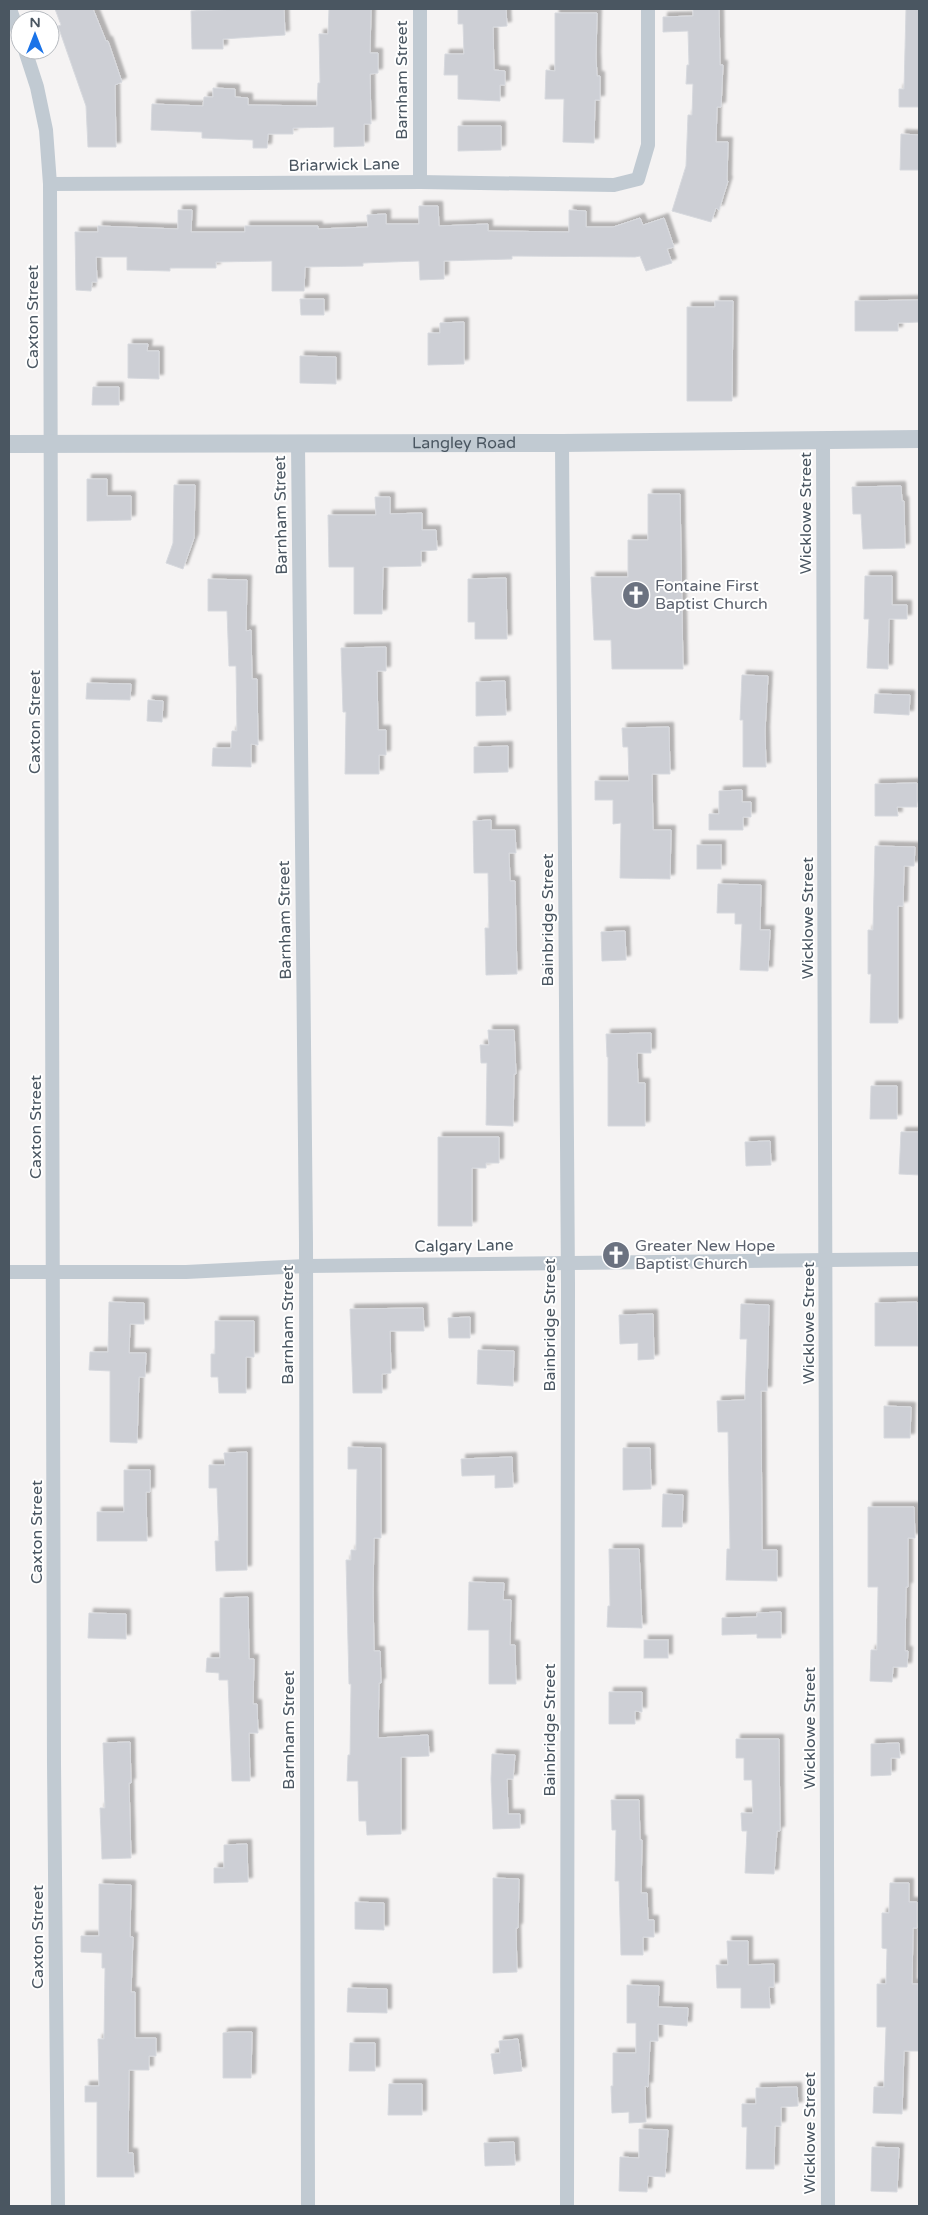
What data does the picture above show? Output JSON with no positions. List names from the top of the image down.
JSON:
{
  "streets": {
    "street": [
      "Barnham Street",
      "Briarwick Lane",
      "Caxton Street",
      "Langley Road",
      "Wicklowe Street",
      "Bainbridge Street",
      "Calgary Lane"
    ]
  },
  "crossings": [
    ["Barnham Street", "Briarwick Lane"],
    ["Barnham Street", "Langley Road"],
    ["Barnham Street", "Calgary Lane"],
    ["Briarwick Lane", "Caxton Street"],
    ["Caxton Street", "Langley Road"],
    ["Caxton Street", "Calgary Lane"],
    ["Langley Road", "Wicklowe Street"],
    ["Langley Road", "Bainbridge Street"],
    ["Wicklowe Street", "Calgary Lane"],
    ["Bainbridge Street", "Calgary Lane"]
  ],
  "places": {
    "church": ["Fontaine First Baptist Church", "Greater New Hope Baptist Church"]
  },
  "north": "top"
}
